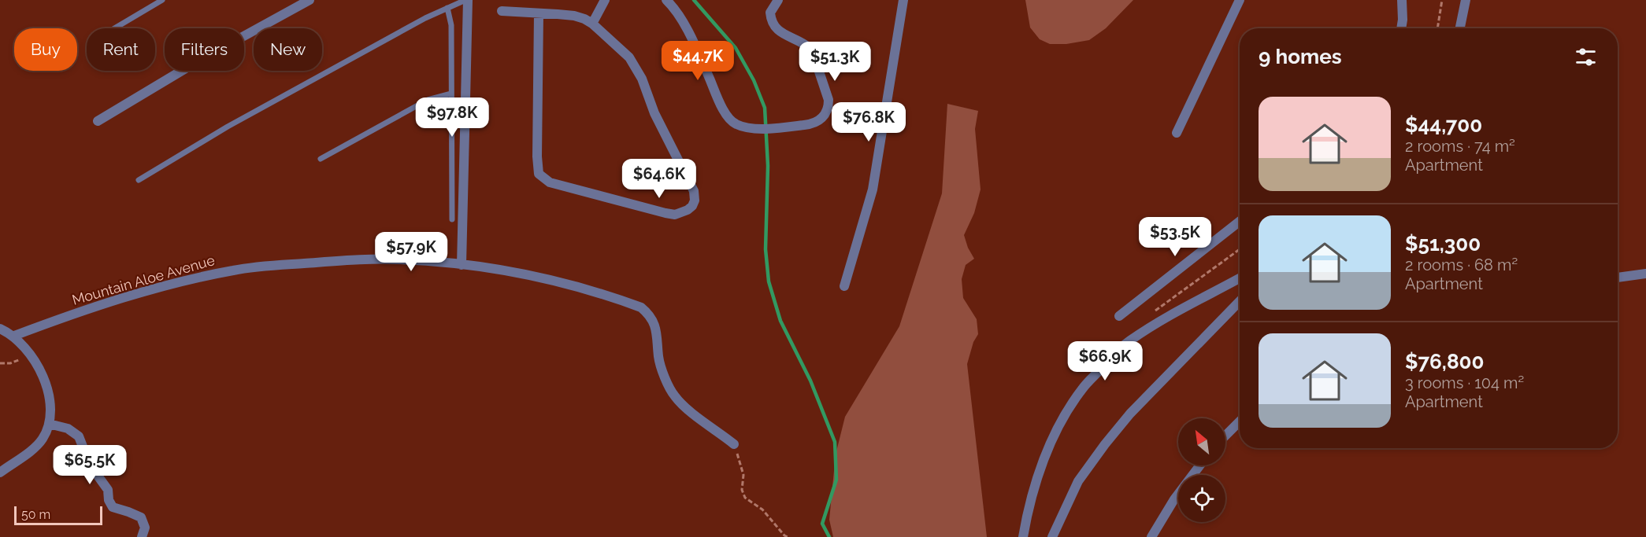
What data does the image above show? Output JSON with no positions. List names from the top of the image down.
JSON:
{
  "streets": {
    "street": ["Mountain Aloe Avenue"]
  },
  "scale_bar": "50 m",
  "north": "top left",
  "page": {
    "chip": [
      "Buy",
      "Rent",
      "Filters",
      "New"
    ],
    "heading": "9 homes",
    "price": [
      "$44.7K",
      "$51.3K",
      "$97.8K",
      "$76.8K",
      "$64.6K",
      "$53.5K",
      "$57.9K",
      "$66.9K",
      "$65.5K"
    ],
    "list": [
      {
        "name": "$44,700",
        "note": "2 rooms · 74 m² · Apartment"
      },
      {
        "name": "$51,300",
        "note": "2 rooms · 68 m² · Apartment"
      },
      {
        "name": "$76,800",
        "note": "3 rooms · 104 m² · Apartment"
      }
    ],
    "scale": "50 m"
  }
}
